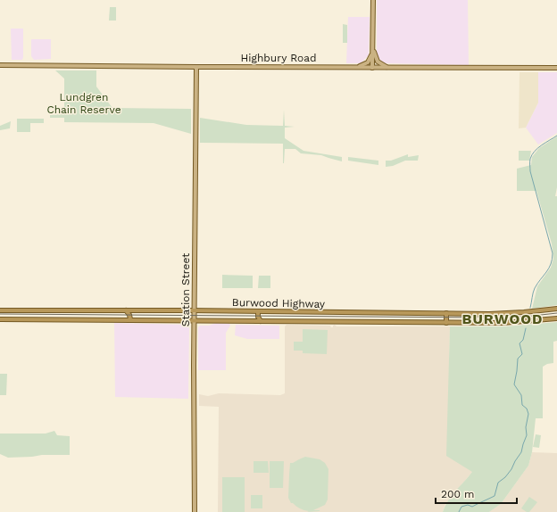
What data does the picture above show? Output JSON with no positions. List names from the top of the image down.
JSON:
{
  "streets": {
    "highway": ["Burwood Highway"],
    "main road": ["Highbury Road", "Station Street"]
  },
  "crossings": [
    ["Highbury Road", "Station Street"],
    ["Station Street", "Burwood Highway"]
  ],
  "districts": ["BURWOOD"],
  "parks": ["Lundgren Chain Reserve"],
  "scale_bar": "200 m"
}
